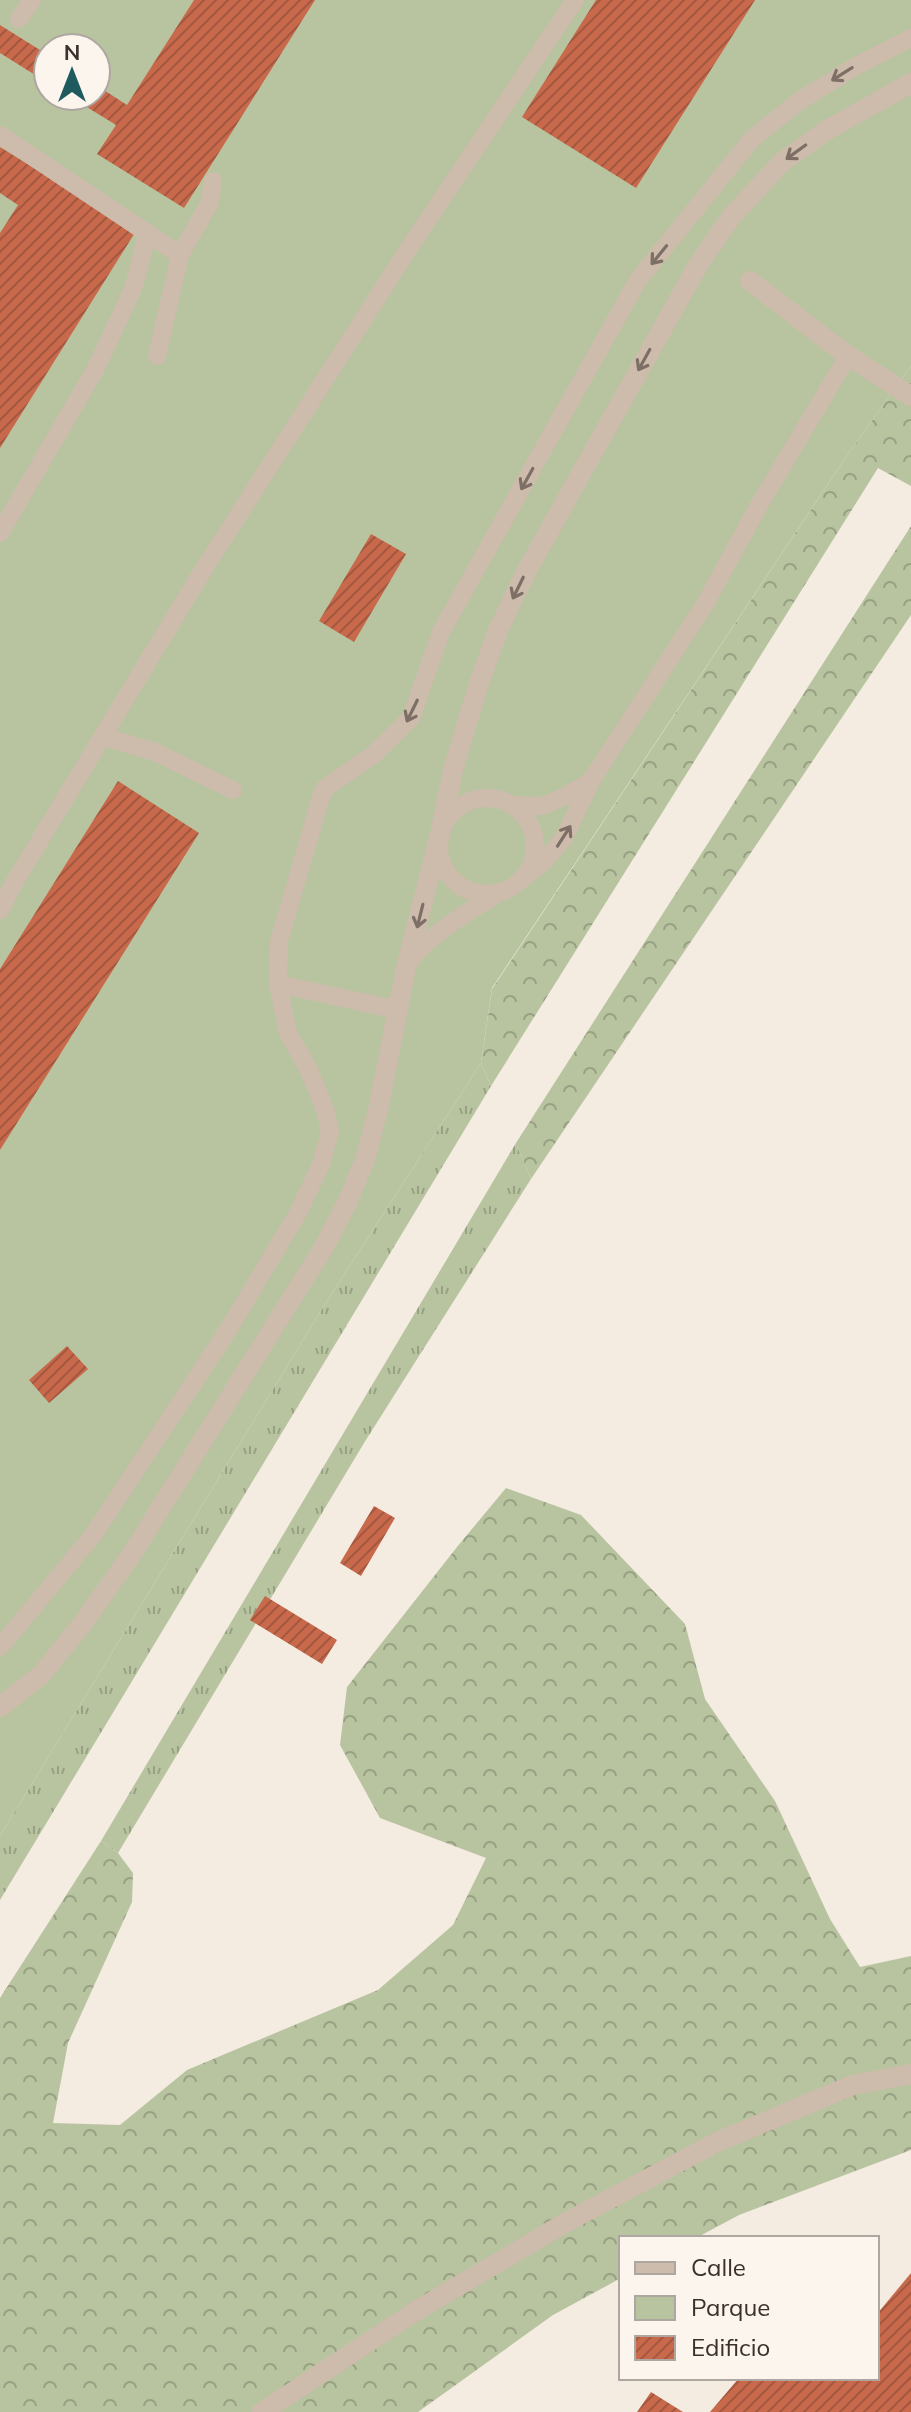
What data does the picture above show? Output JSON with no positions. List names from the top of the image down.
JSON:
{
  "legend": ["Calle", "Parque", "Edificio"],
  "north": "top"
}
